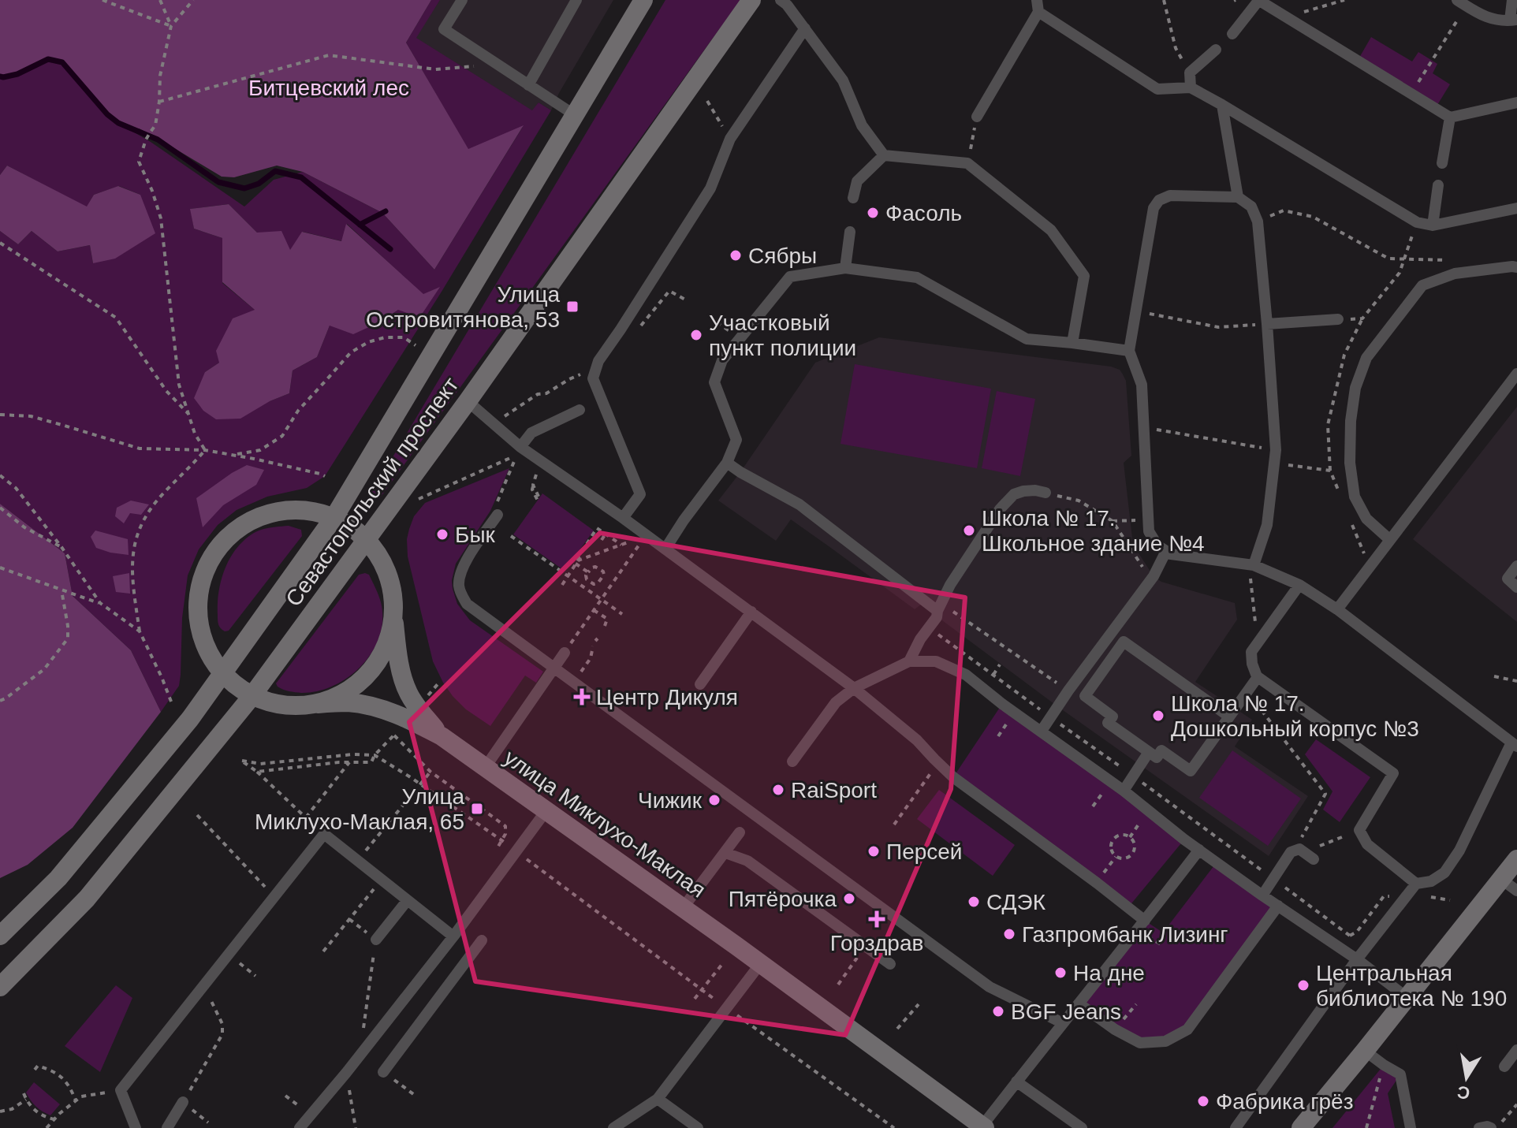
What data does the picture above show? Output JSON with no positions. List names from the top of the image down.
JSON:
{
  "streets": {
    "main road": ["Севастопольский проспект", "улица Миклухо-Маклая"]
  },
  "crossings": [
    ["Севастопольский проспект", "улица Миклухо-Маклая"]
  ],
  "parks": ["Битцевский лес"],
  "places": {
    "other": [
      "Фасоль",
      "Сябры",
      "Участковый пункт полиции",
      "Школа № 17. Школьное здание №4",
      "Бык",
      "Школа № 17. Дошкольный корпус №3",
      "RaiSport",
      "Чижик",
      "Персей",
      "Пятёрочка",
      "СДЭК",
      "Газпромбанк Лизинг",
      "На дне",
      "Центральная библиотека № 190",
      "BGF Jeans",
      "Фабрика грёз"
    ],
    "transit": ["Улица Островитянова, 53", "Улица Миклухо-Маклая, 65"],
    "health": ["Центр Дикуля", "Горздрав"]
  },
  "north": "bottom"
}
